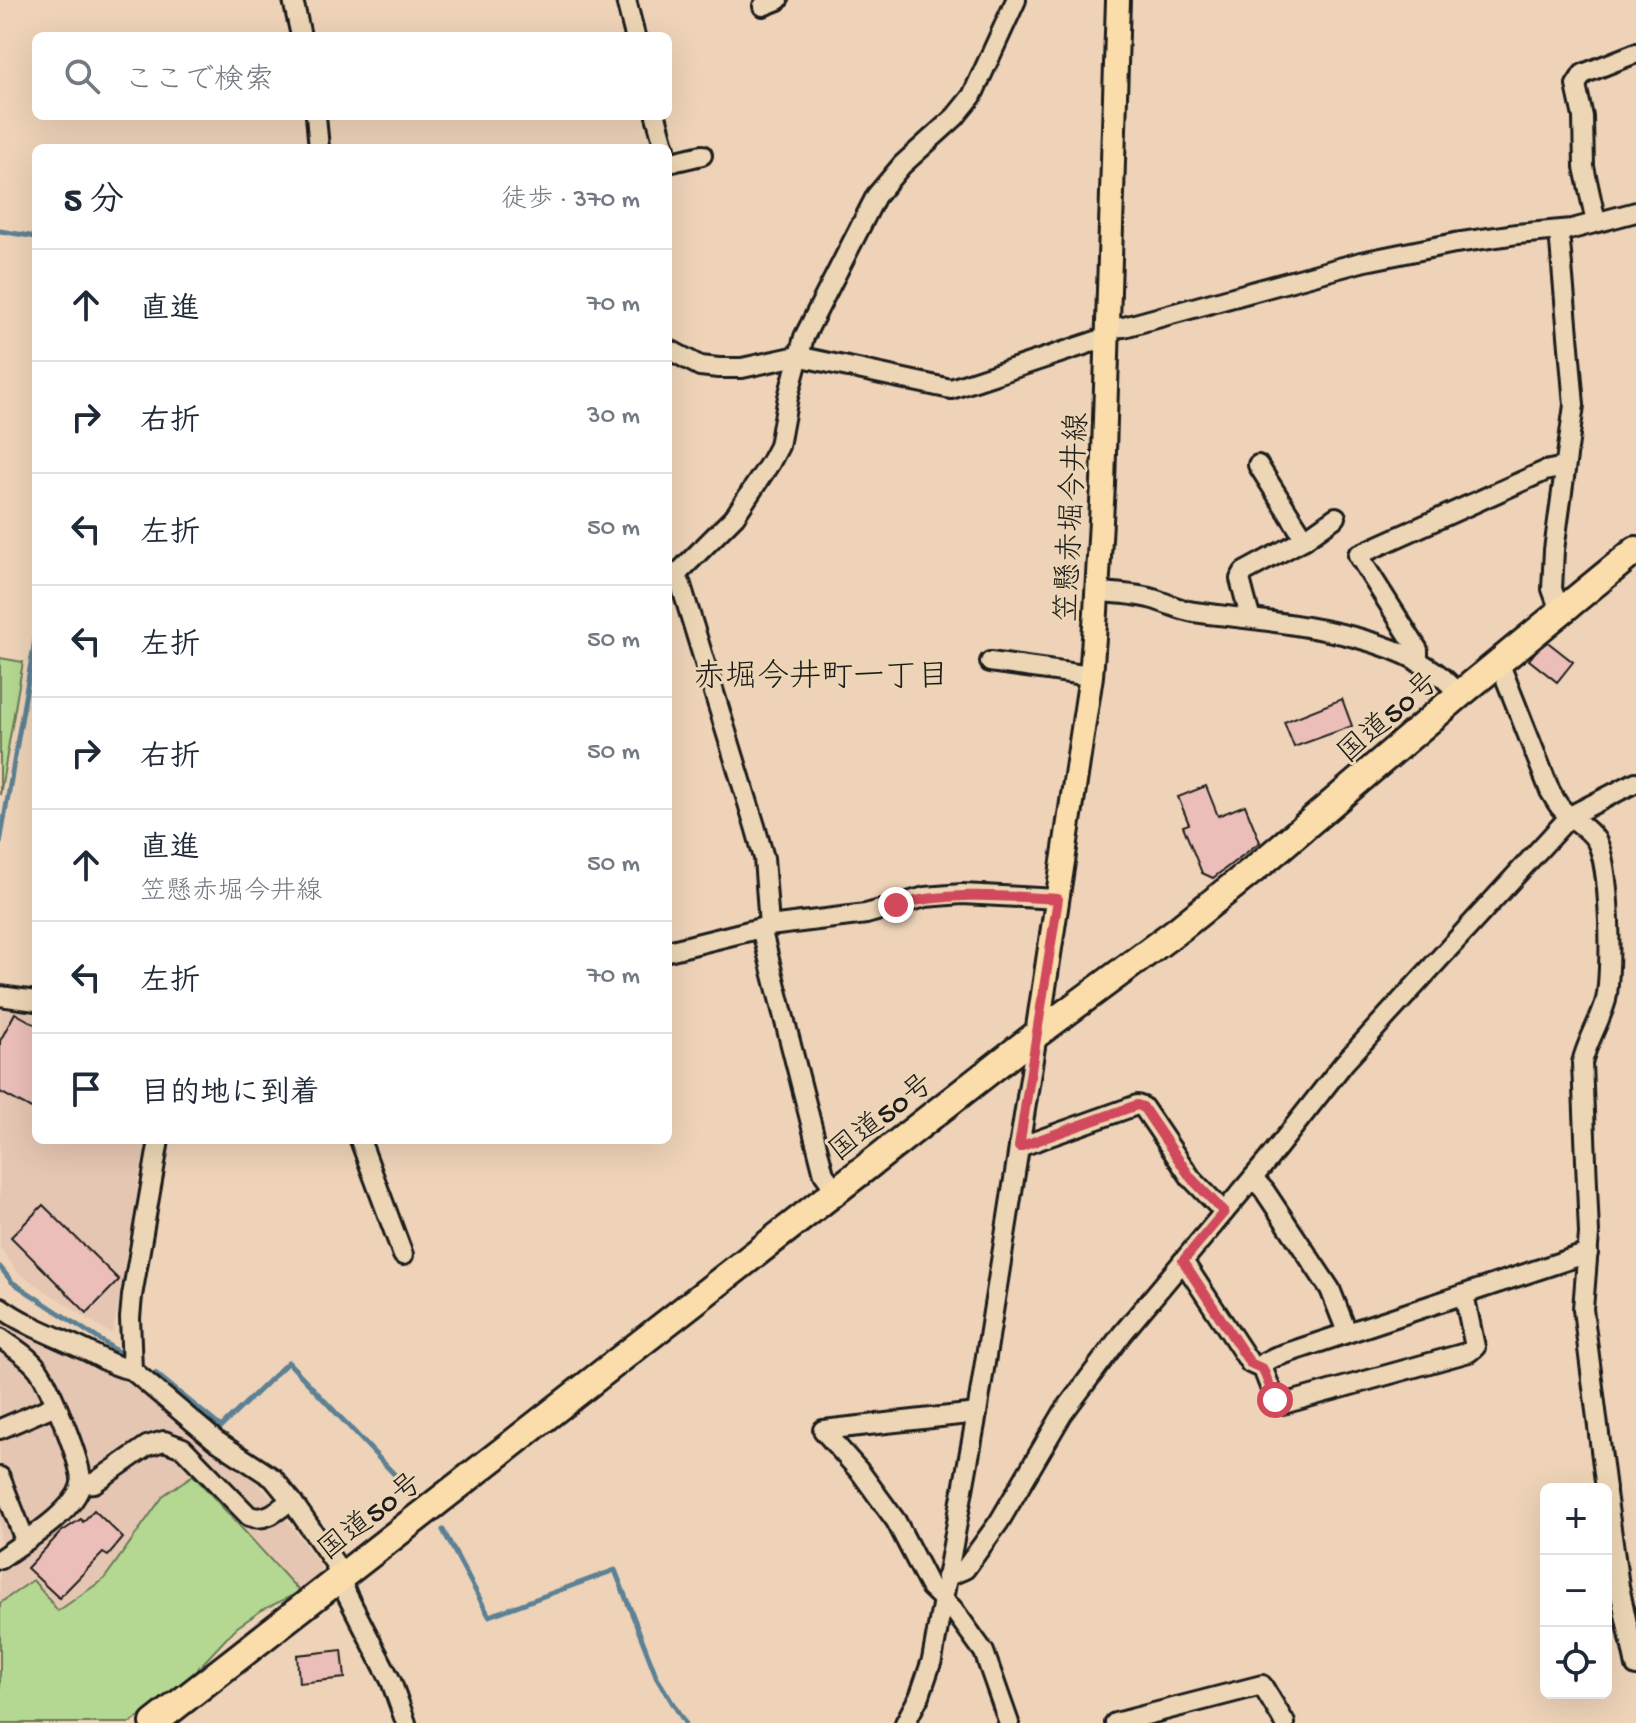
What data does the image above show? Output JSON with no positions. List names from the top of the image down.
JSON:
{
  "streets": {
    "highway": ["国道50号"],
    "main road": ["笠懸赤堀今井線"]
  },
  "crossings": [
    ["笠懸赤堀今井線", "国道50号"]
  ],
  "districts": ["赤堀今井町一丁目"],
  "page": {
    "search": "ここで検索",
    "heading": ["5 分", "徒歩 · 370 m"],
    "list": [
      ["直進", "70 m"],
      ["右折", "30 m"],
      ["左折", "50 m"],
      ["左折", "50 m"],
      ["右折", "50 m"],
      ["直進", "笠懸赤堀今井線", "50 m"],
      ["左折", "70 m"],
      "目的地に到着"
    ],
    "map_buttons": ["+", "−"]
  }
}
